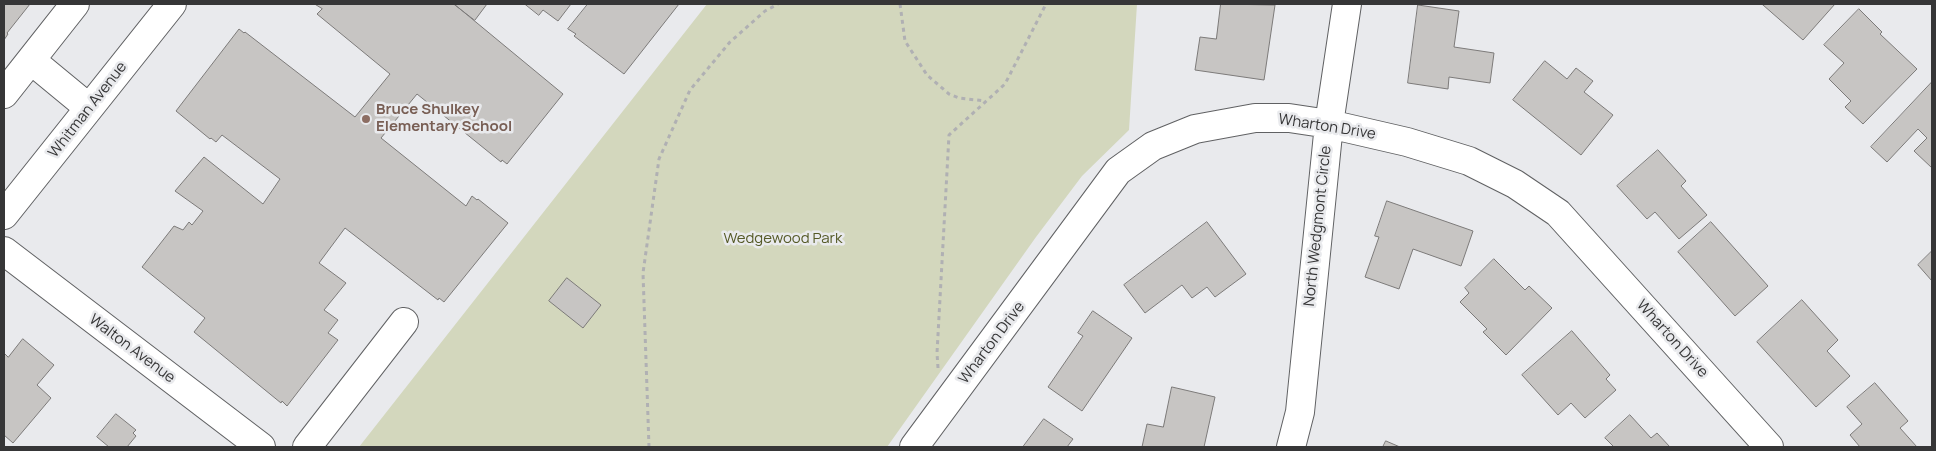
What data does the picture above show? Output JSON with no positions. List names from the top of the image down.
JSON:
{
  "streets": {
    "street": [
      "Whitman Avenue",
      "Wharton Drive",
      "North Wedgmont Circle",
      "Walton Avenue"
    ]
  },
  "crossings": [
    ["Wharton Drive", "North Wedgmont Circle"]
  ],
  "parks": ["Wedgewood Park"],
  "places": ["Bruce Shulkey Elementary School"]
}
